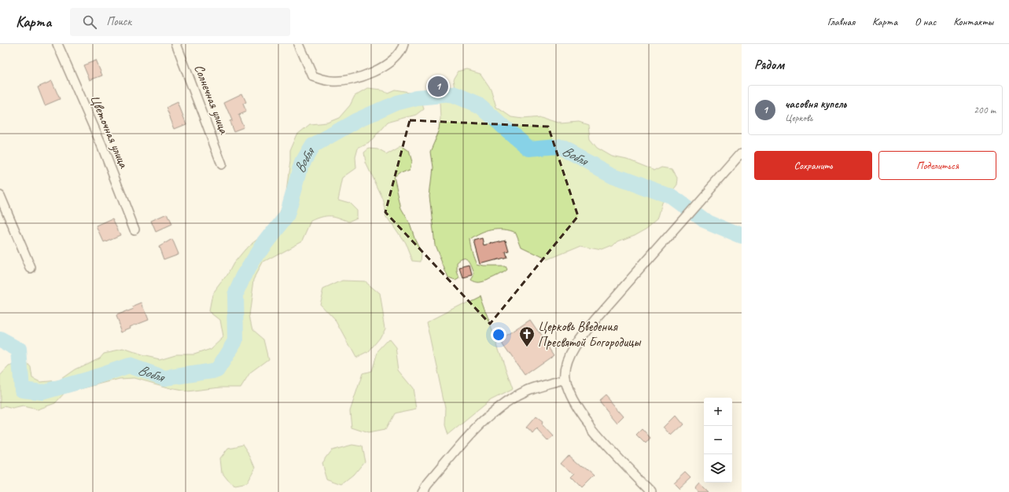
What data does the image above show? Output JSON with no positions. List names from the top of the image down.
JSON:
{
  "streets": {
    "street": ["Солнечная улица", "Цветочная улица"]
  },
  "water": ["Вобля"],
  "places": {
    "church": ["Церковь Введения Пресвятой Богородицы"]
  },
  "page": {
    "header": "Карта",
    "search": "Поиск",
    "nav": [
      "Главная",
      "Карта",
      "О нас",
      "Контакты"
    ],
    "heading": "Рядом",
    "pins": "1",
    "list": [
      {
        "mark": "1",
        "name": "часовня купель",
        "note": "Церковь",
        "value": "200 m"
      }
    ],
    "buttons": ["Сохранить", "Поделиться"],
    "map_buttons": ["+", "−"]
  }
}
